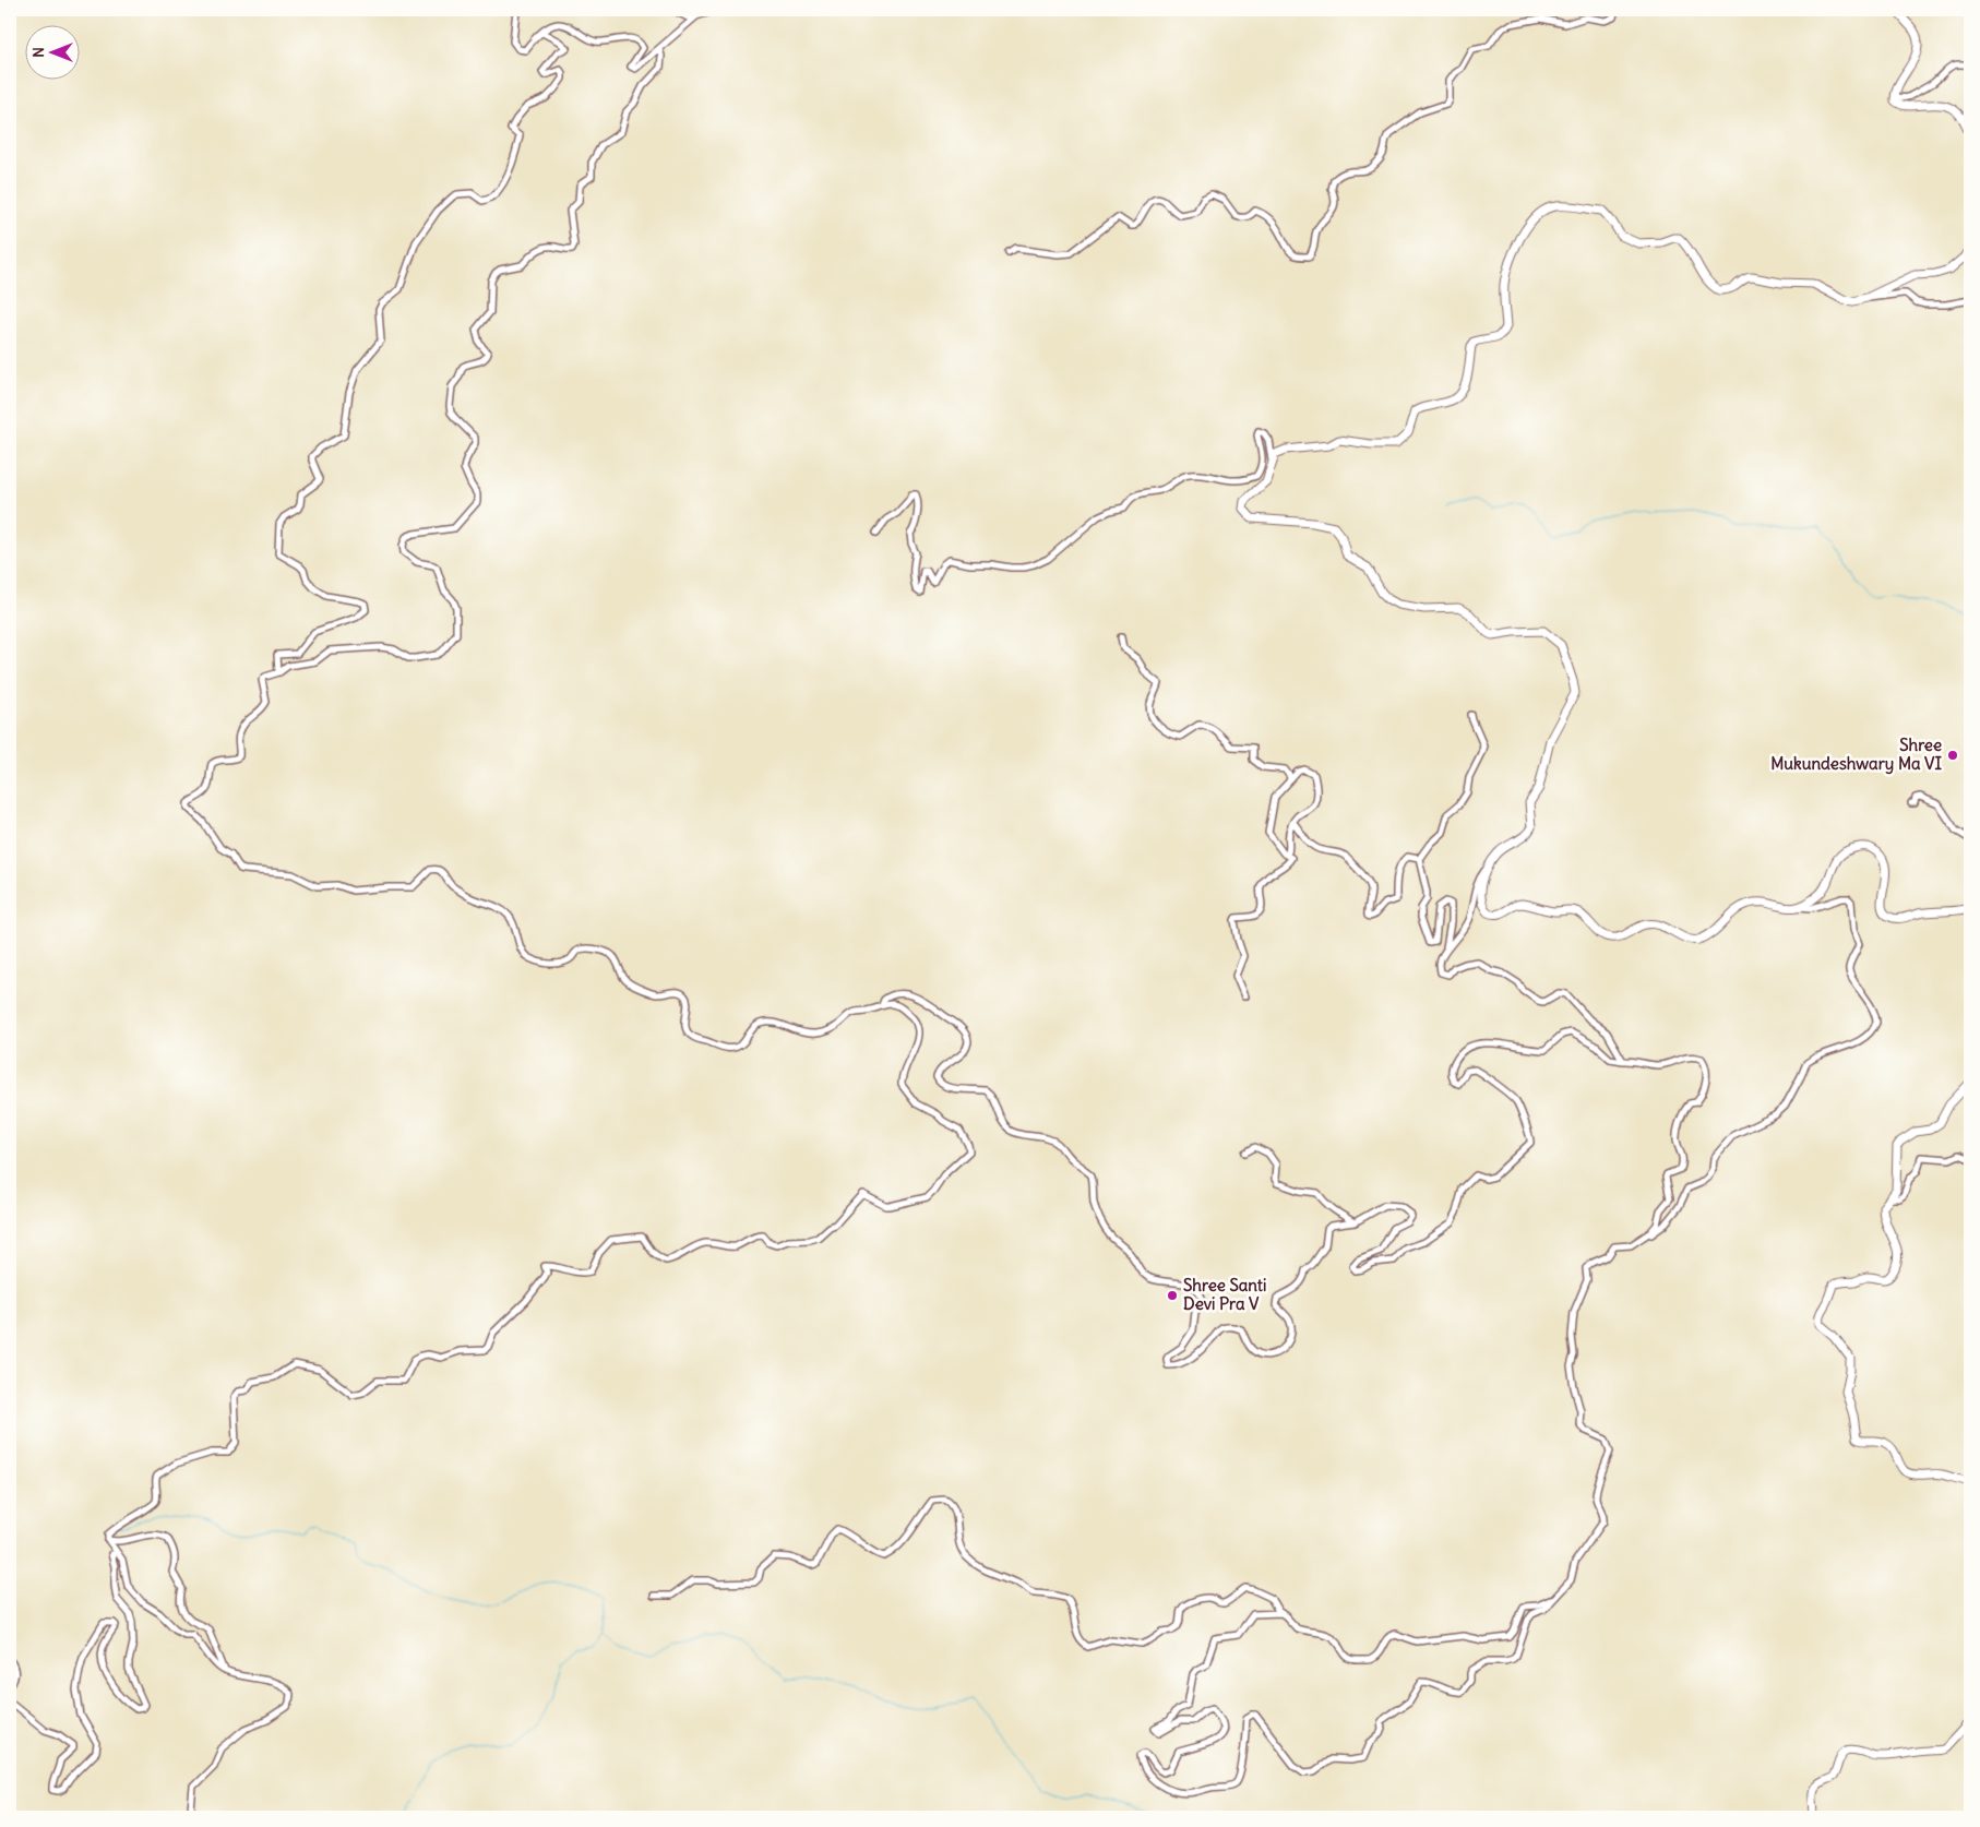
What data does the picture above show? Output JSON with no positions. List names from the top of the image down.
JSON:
{
  "places": ["Shree Mukundeshwary Ma VI", "Shree Santi Devi Pra V"],
  "north": "left"
}
